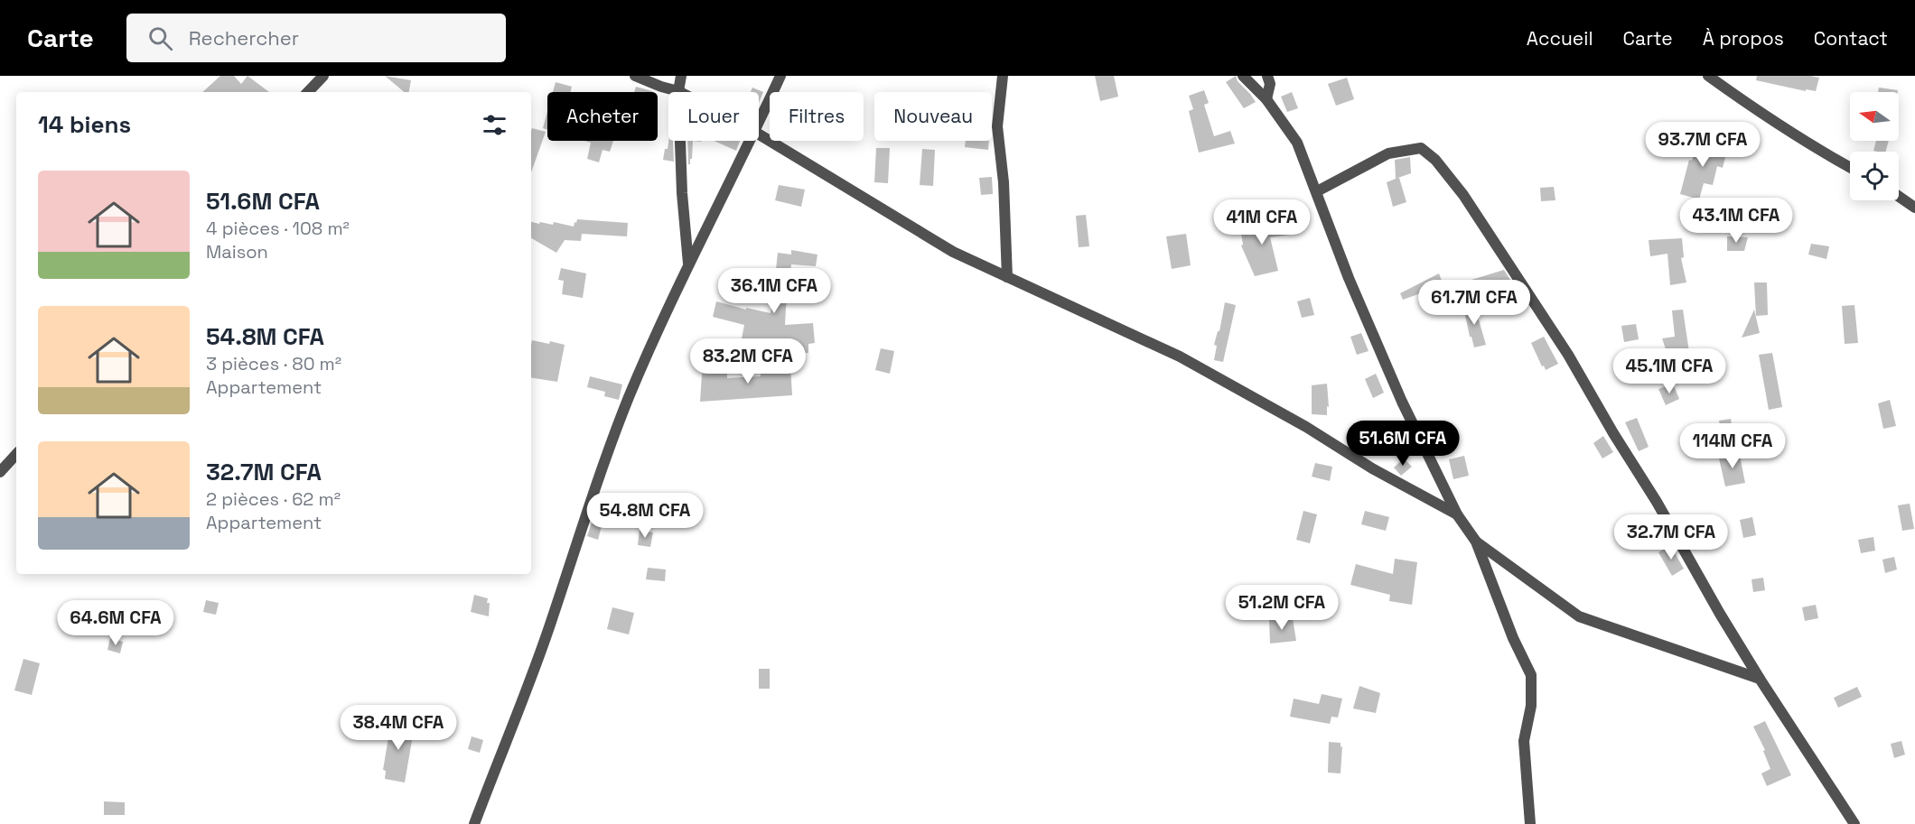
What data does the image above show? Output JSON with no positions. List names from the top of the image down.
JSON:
{
  "north": "left",
  "page": {
    "header": "Carte",
    "search": "Rechercher",
    "nav": [
      "Accueil",
      "Carte",
      "À propos",
      "Contact"
    ],
    "chip": [
      "Acheter",
      "Louer",
      "Filtres",
      "Nouveau"
    ],
    "heading": "14 biens",
    "price": [
      "93.7M CFA",
      "43.1M CFA",
      "41M CFA",
      "36.1M CFA",
      "61.7M CFA",
      "83.2M CFA",
      "45.1M CFA",
      "51.6M CFA",
      "114M CFA",
      "54.8M CFA",
      "32.7M CFA",
      "51.2M CFA",
      "64.6M CFA",
      "38.4M CFA"
    ],
    "list": [
      {
        "name": "51.6M CFA",
        "note": "4 pièces · 108 m² · Maison"
      },
      {
        "name": "54.8M CFA",
        "note": "3 pièces · 80 m² · Appartement"
      },
      {
        "name": "32.7M CFA",
        "note": "2 pièces · 62 m² · Appartement"
      }
    ]
  }
}
